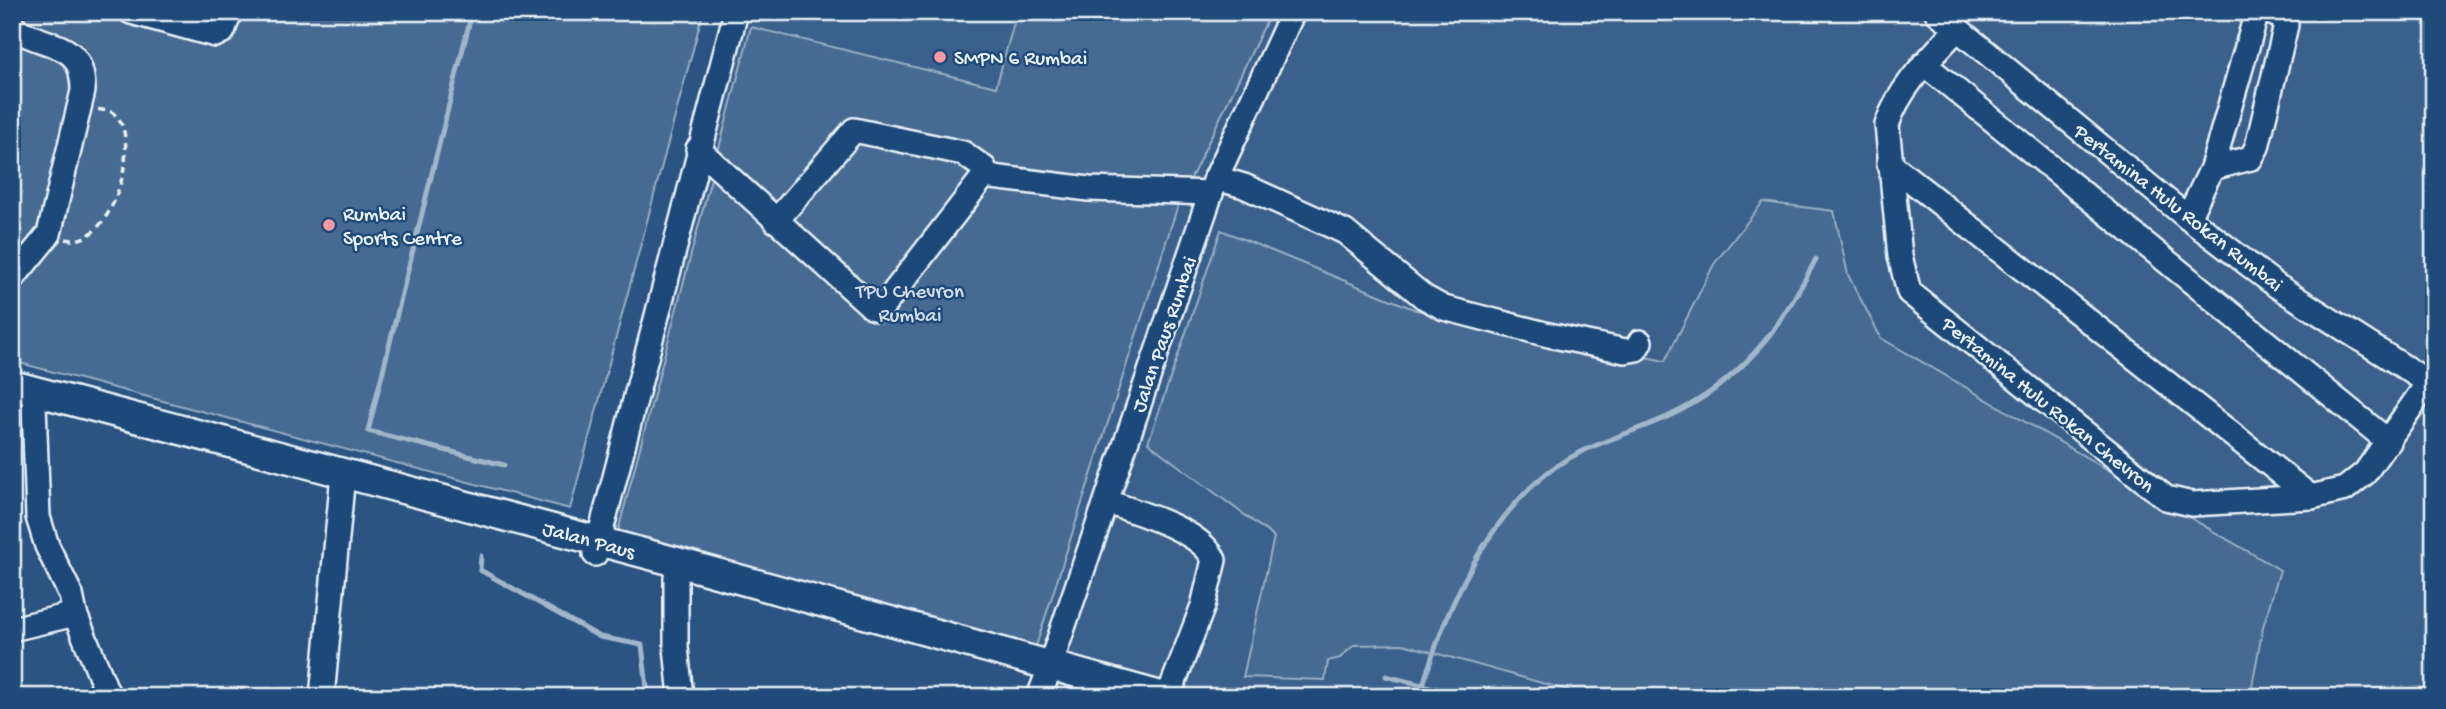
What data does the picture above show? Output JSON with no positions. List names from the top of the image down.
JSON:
{
  "streets": {
    "main road": ["Jalan Paus"],
    "street": ["Pertamina Hulu Rokan Rumbai", "Jalan Paus Rumbai", "Pertamina Hulu Rokan Chevron"]
  },
  "crossings": [
    ["Pertamina Hulu Rokan Rumbai", "Pertamina Hulu Rokan Chevron"],
    ["Jalan Paus Rumbai", "Jalan Paus"]
  ],
  "parks": ["TPU Chevron Rumbai"],
  "places": ["SMPN 6 Rumbai", "Rumbai Sports Centre"]
}
